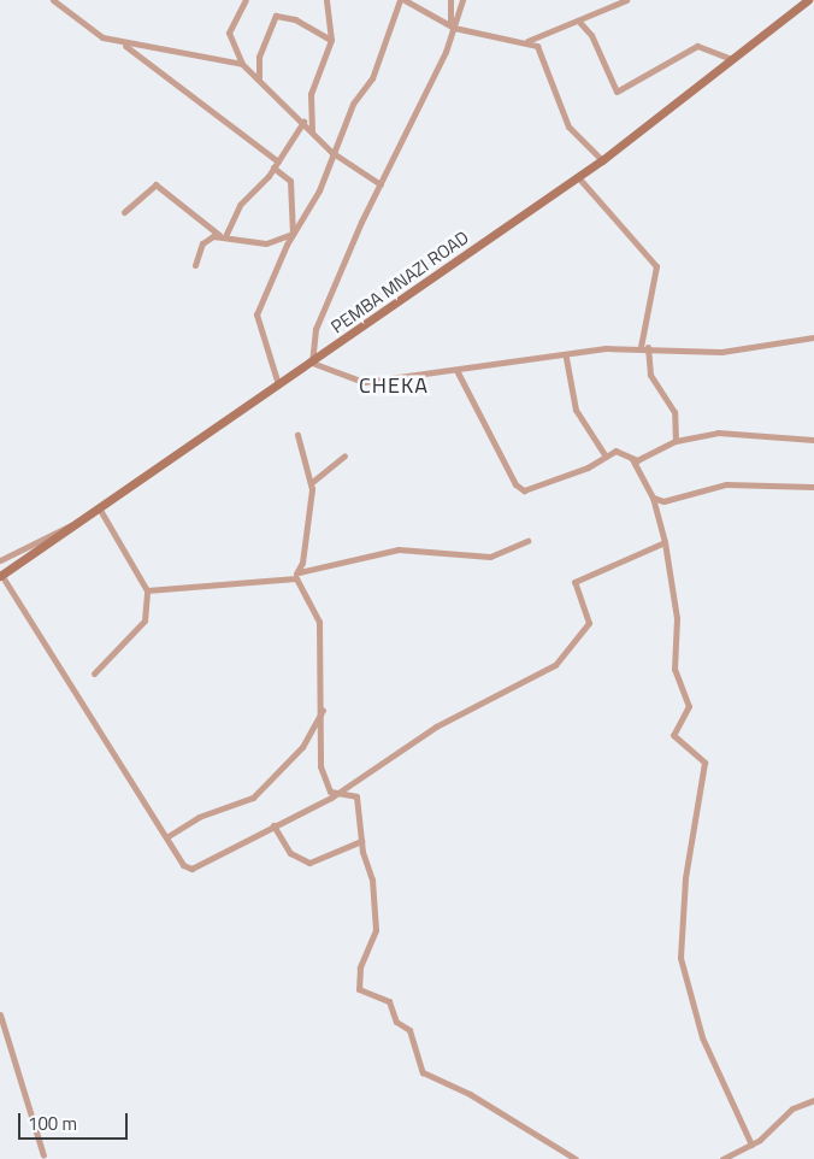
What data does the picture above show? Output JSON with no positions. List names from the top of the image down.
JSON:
{
  "streets": {
    "main road": ["PEMBA MNAZI ROAD"]
  },
  "districts": ["CHEKA"],
  "scale_bar": "100 m"
}
